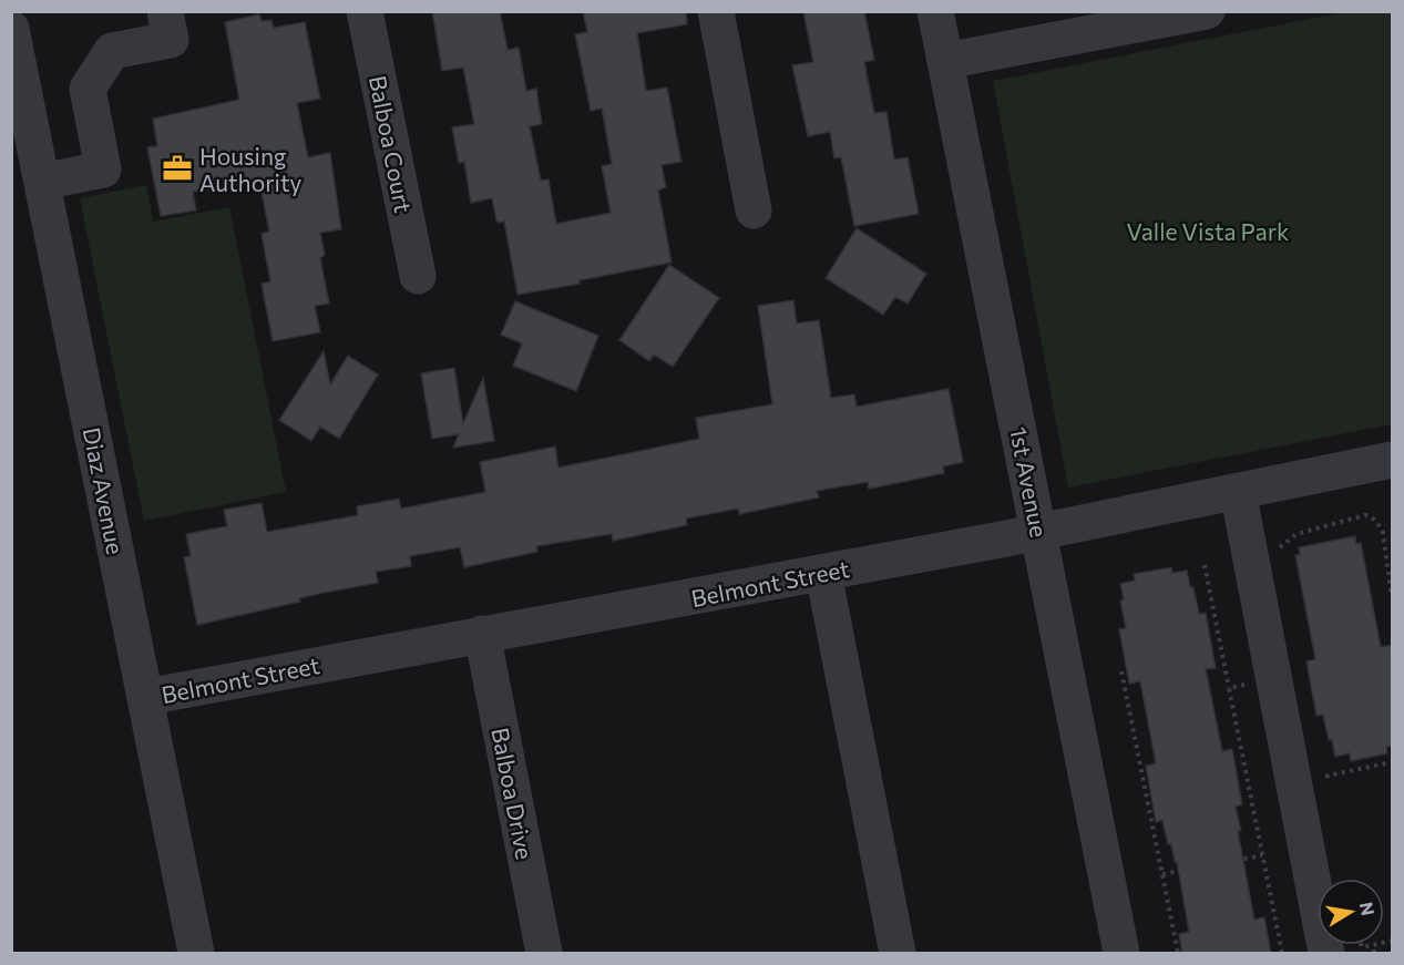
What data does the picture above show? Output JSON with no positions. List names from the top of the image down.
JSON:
{
  "streets": {
    "street": [
      "Balboa Court",
      "1st Avenue",
      "Diaz Avenue",
      "Belmont Street",
      "Balboa Drive"
    ]
  },
  "crossings": [
    ["1st Avenue", "Belmont Street"],
    ["Diaz Avenue", "Belmont Street"],
    ["Belmont Street", "Balboa Drive"]
  ],
  "parks": ["Valle Vista Park"],
  "places": {
    "office": ["Housing Authority"]
  },
  "north": "right"
}
